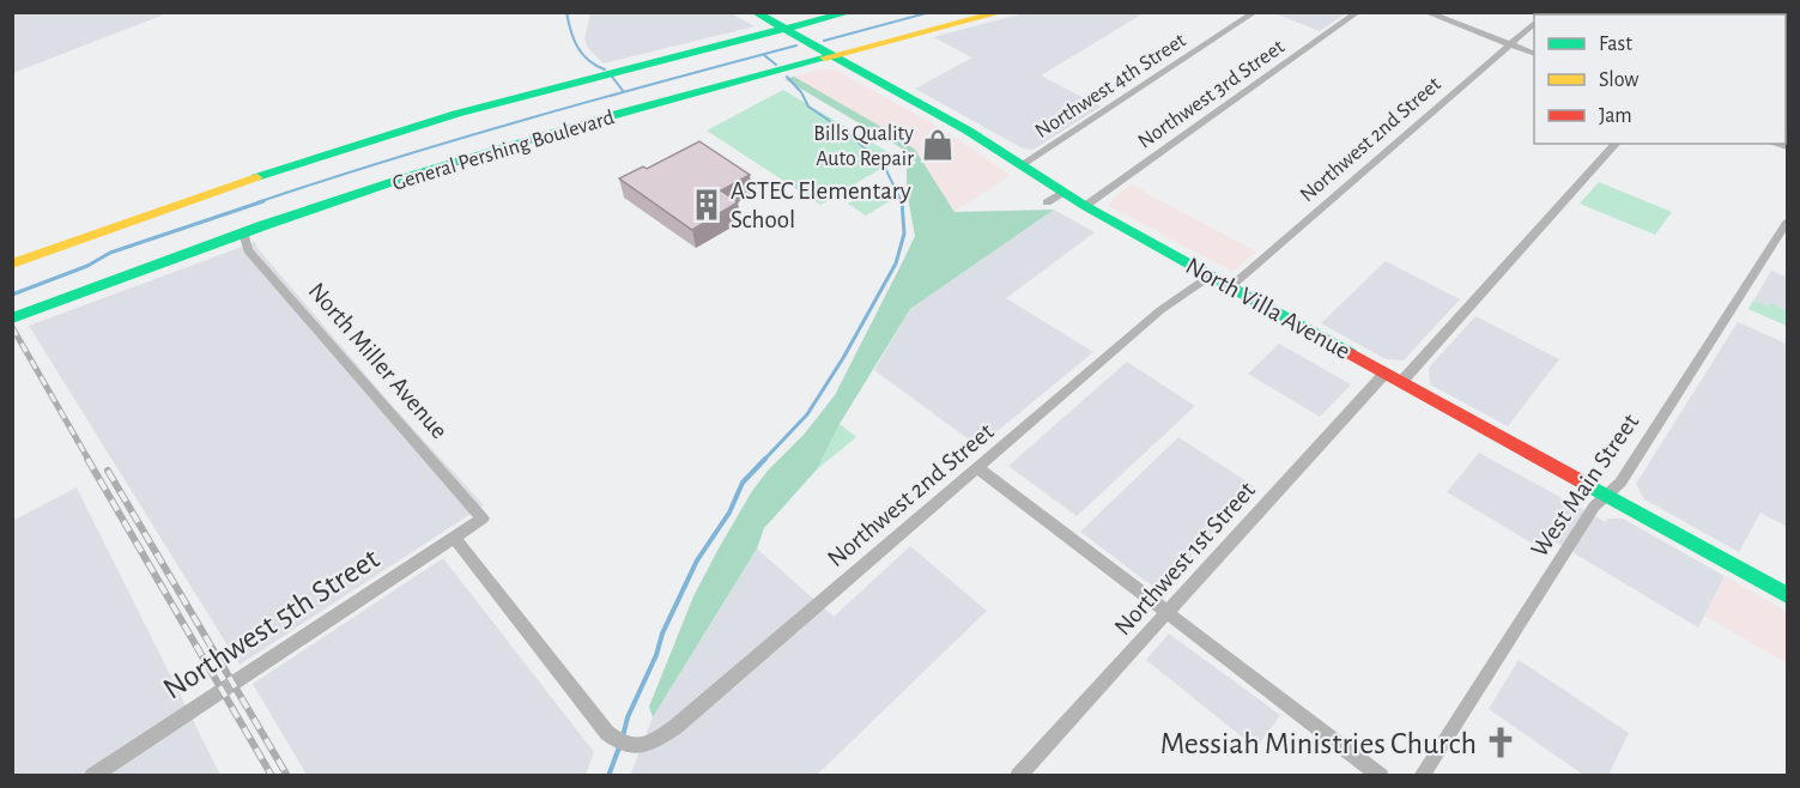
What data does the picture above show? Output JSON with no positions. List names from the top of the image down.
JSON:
{
  "streets": {
    "main road": ["General Pershing Boulevard", "North Villa Avenue"],
    "street": [
      "Northwest 4th Street",
      "Northwest 3rd Street",
      "Northwest 2nd Street",
      "North Miller Avenue",
      "West Main Street",
      "Northwest 1st Street",
      "Northwest 5th Street"
    ]
  },
  "crossings": [
    ["Northwest 4th Street", "North Villa Avenue"],
    ["Northwest 3rd Street", "North Villa Avenue"],
    ["Northwest 2nd Street", "North Villa Avenue"],
    ["Northwest 2nd Street", "Northwest 5th Street"],
    ["General Pershing Boulevard", "North Villa Avenue"],
    ["General Pershing Boulevard", "North Miller Avenue"],
    ["North Villa Avenue", "West Main Street"],
    ["North Villa Avenue", "Northwest 1st Street"],
    ["North Miller Avenue", "Northwest 5th Street"]
  ],
  "places": {
    "shop": ["Bills Quality Auto Repair"],
    "building": ["ASTEC Elementary School"],
    "church": ["Messiah Ministries Church"]
  },
  "legend": ["Fast", "Slow", "Jam"]
}
